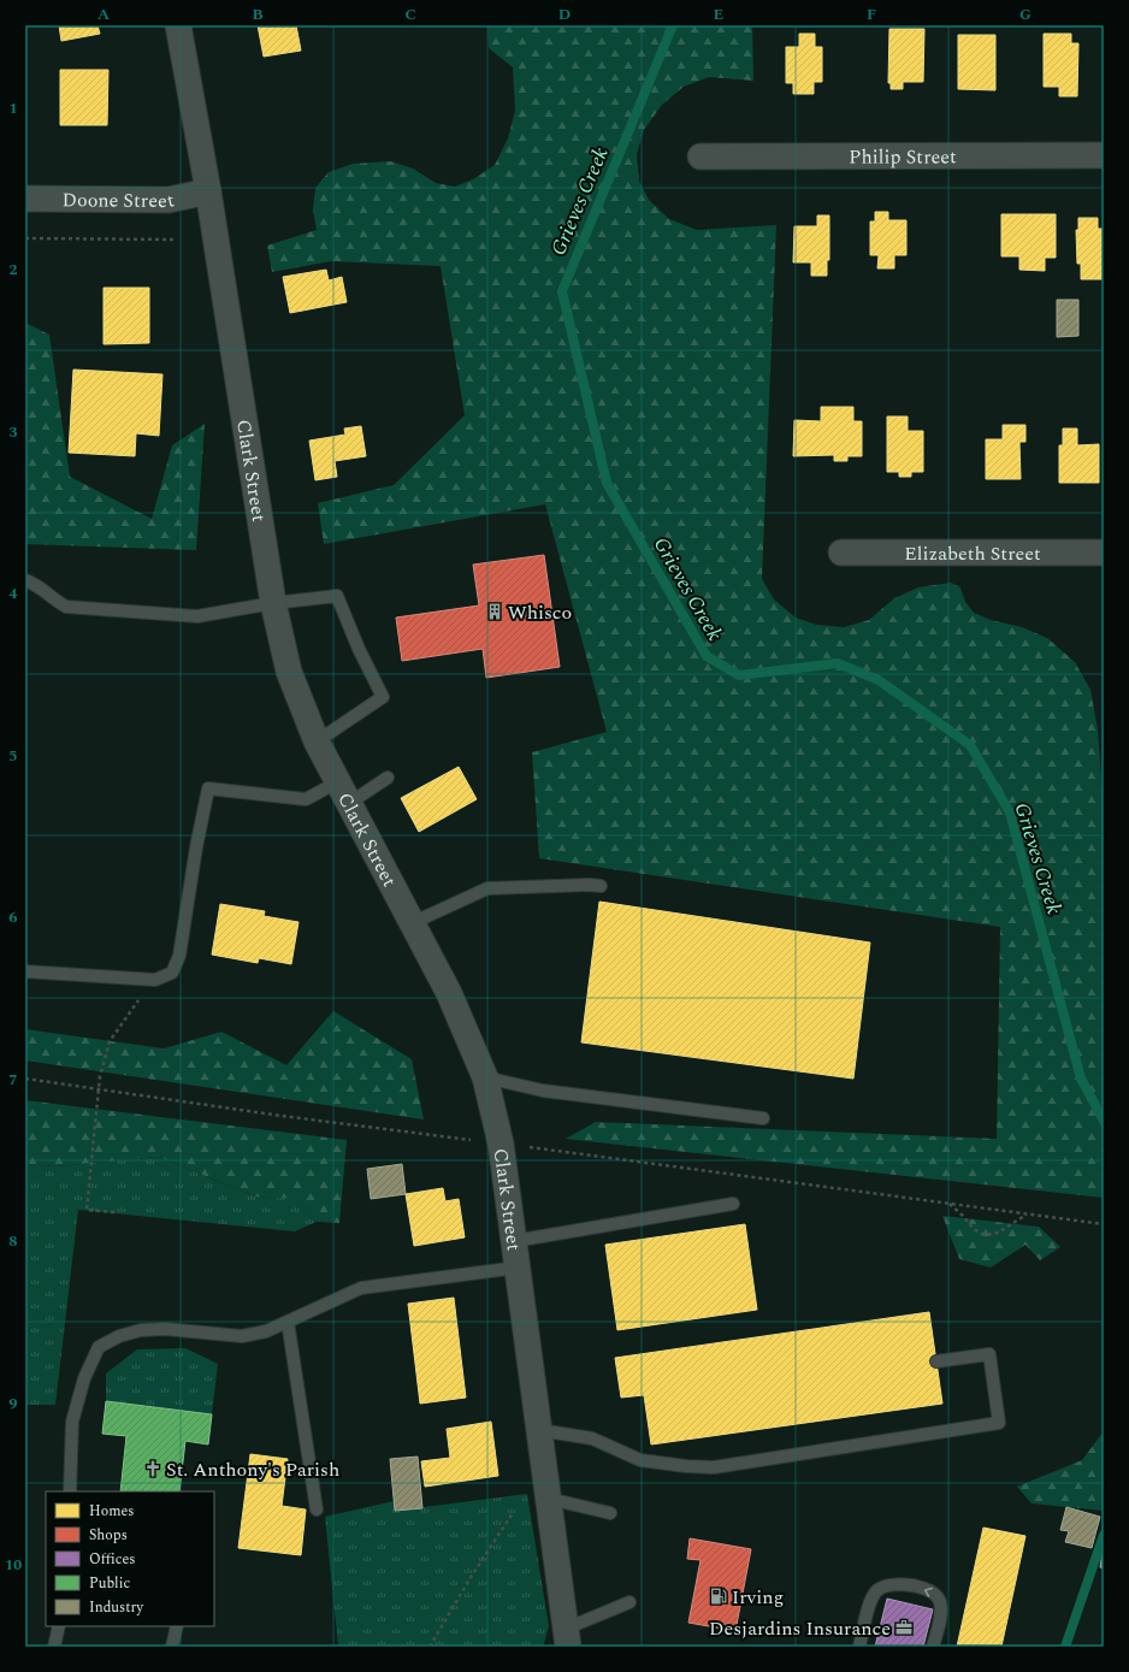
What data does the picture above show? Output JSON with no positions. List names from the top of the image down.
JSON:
{
  "streets": {
    "street": [
      "Philip Street",
      "Doone Street",
      "Clark Street",
      "Elizabeth Street"
    ]
  },
  "crossings": [
    ["Doone Street", "Clark Street"]
  ],
  "water": ["Grieves Creek"],
  "places": {
    "building": ["Whisco"],
    "church": ["St. Anthony's Parish"],
    "fuel station": ["Irving"],
    "office": ["Desjardins Insurance"]
  },
  "legend": [
    "Homes",
    "Shops",
    "Offices",
    "Public",
    "Industry"
  ],
  "grid": {
    "columns": [
      "A",
      "B",
      "C",
      "D",
      "E",
      "F",
      "G"
    ],
    "rows": [
      "1",
      "2",
      "3",
      "4",
      "5",
      "6",
      "7",
      "8",
      "9",
      "10"
    ]
  }
}
